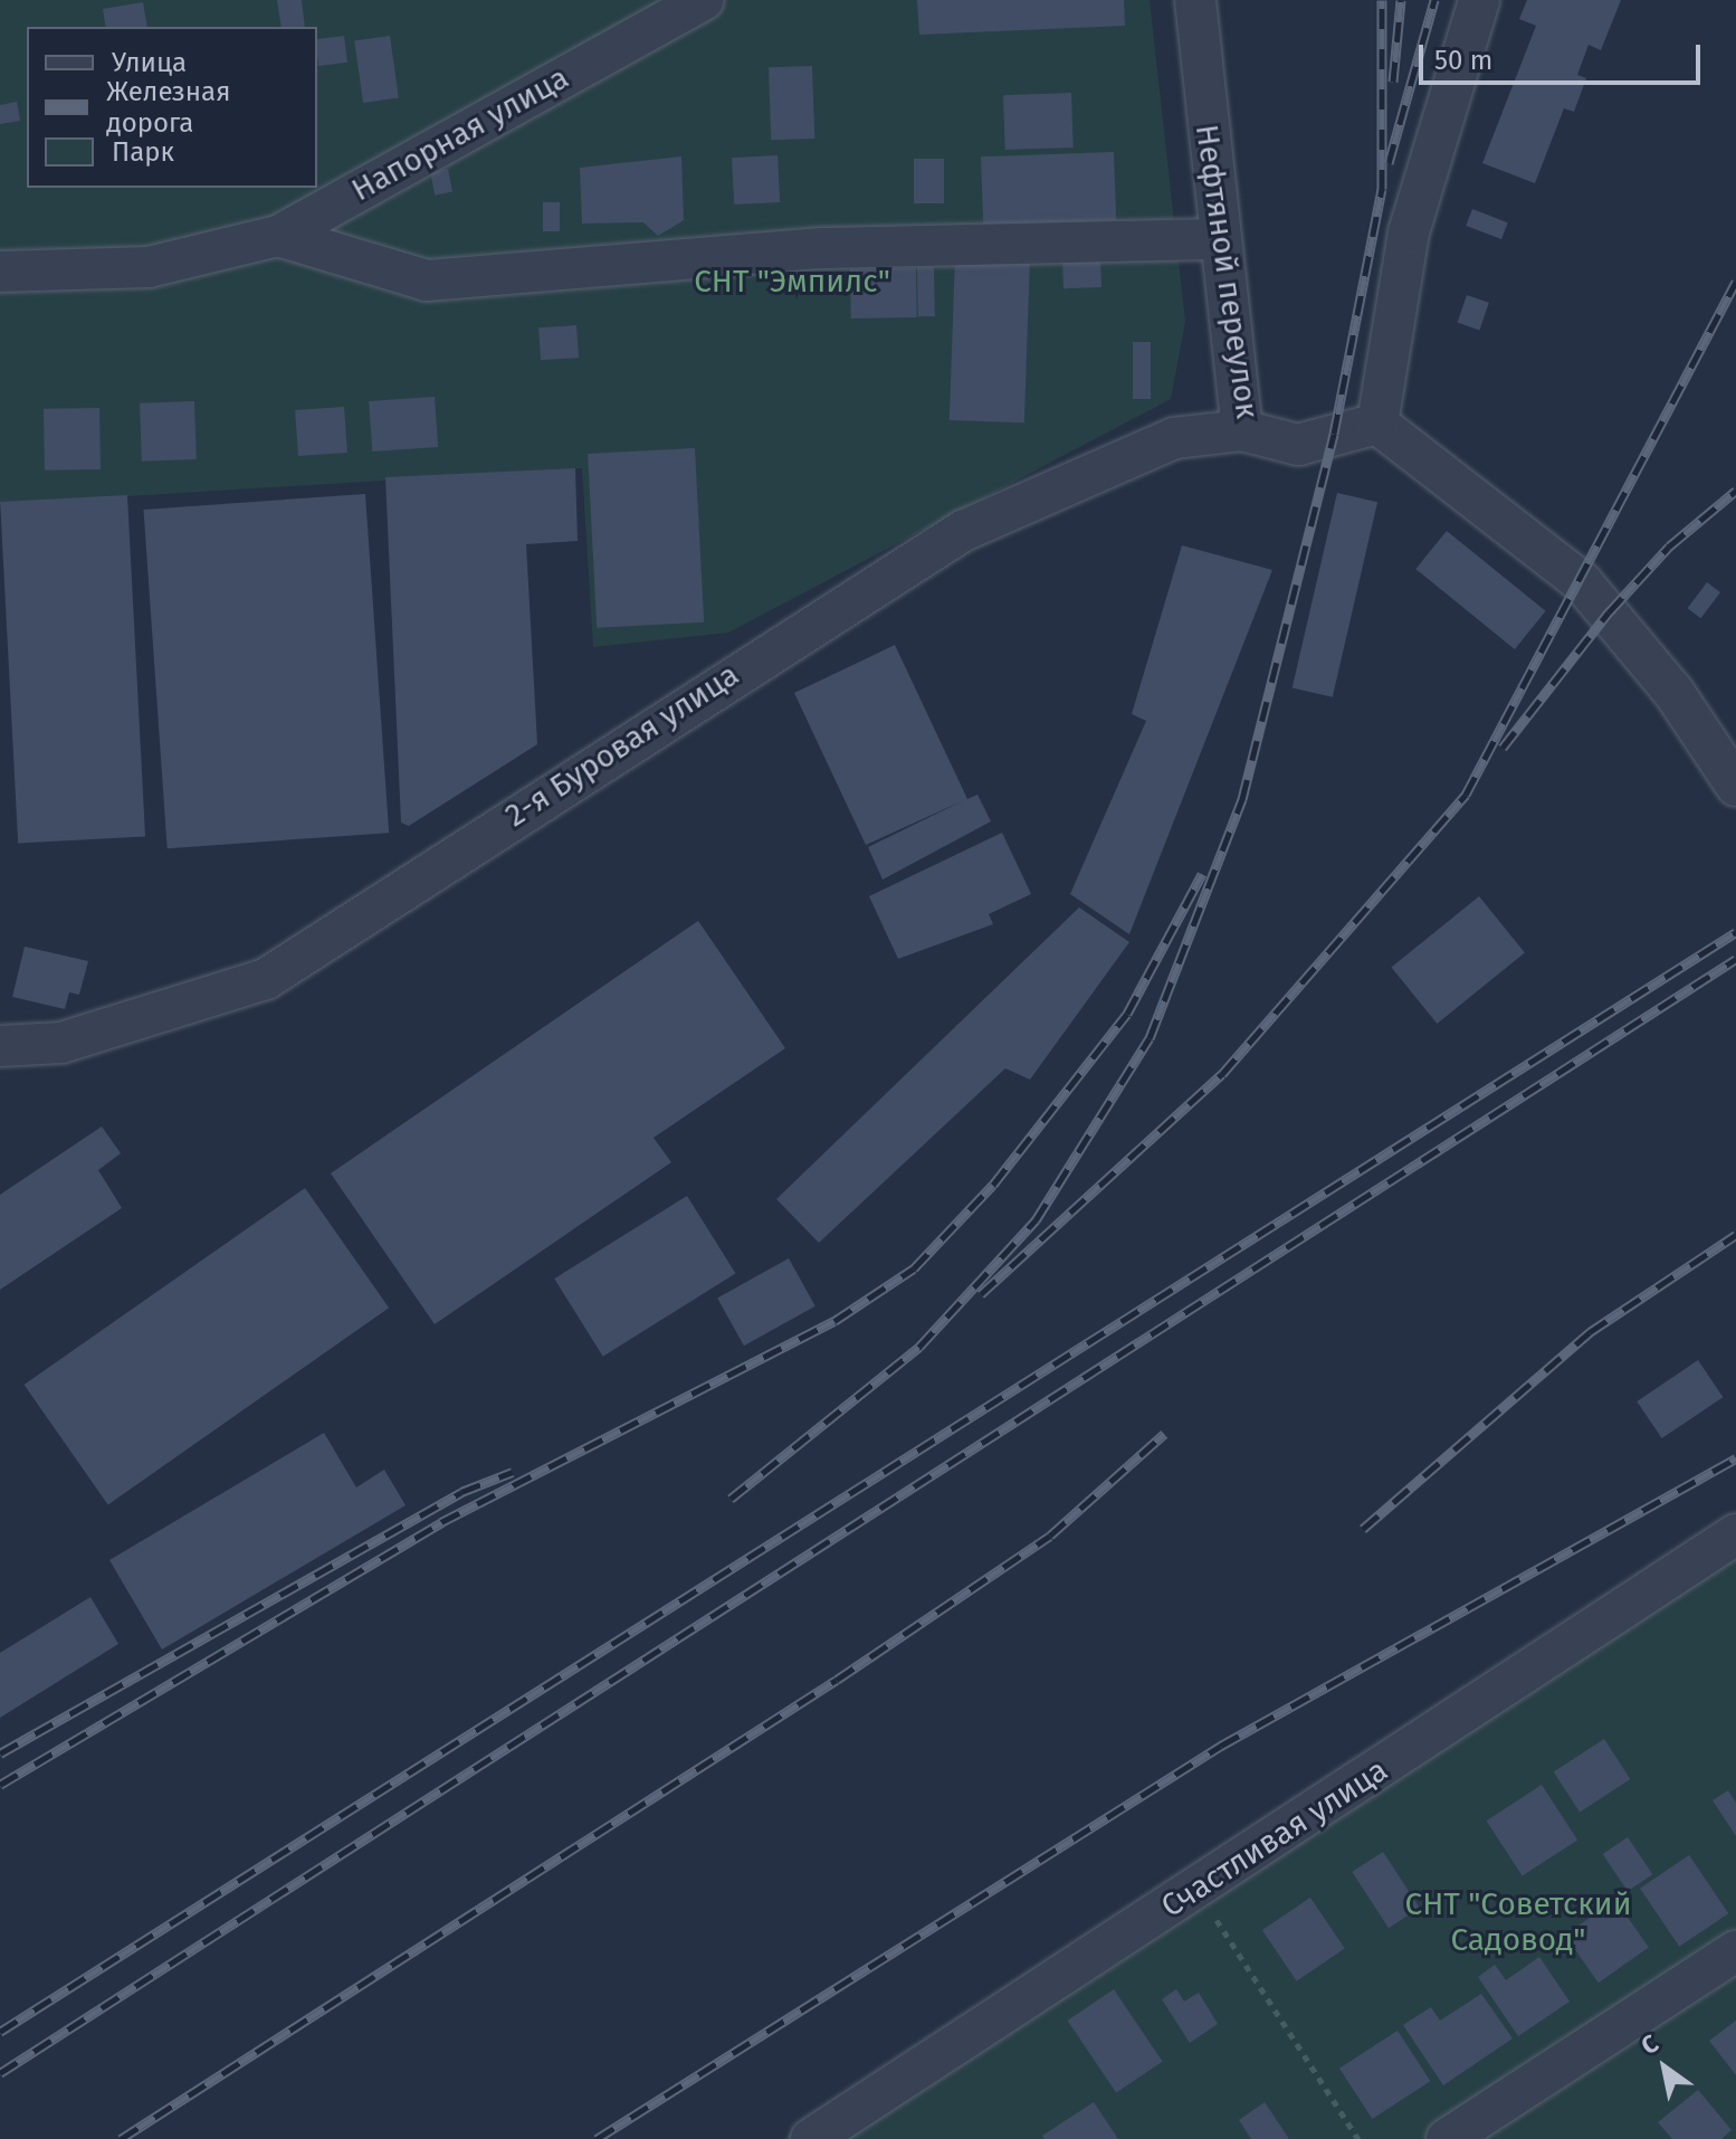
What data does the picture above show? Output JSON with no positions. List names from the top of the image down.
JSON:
{
  "streets": {
    "street": [
      "Напорная улица",
      "Нефтяной переулок",
      "2-я Буровая улица",
      "Счастливая улица"
    ]
  },
  "crossings": [
    ["Нефтяной переулок", "2-я Буровая улица"]
  ],
  "parks": ["СНТ \"Эмпилс\"", "СНТ \"Советский Садовод\""],
  "legend": ["Улица", "Железная дорога", "Парк"],
  "scale_bar": "50 m",
  "north": "top left"
}
